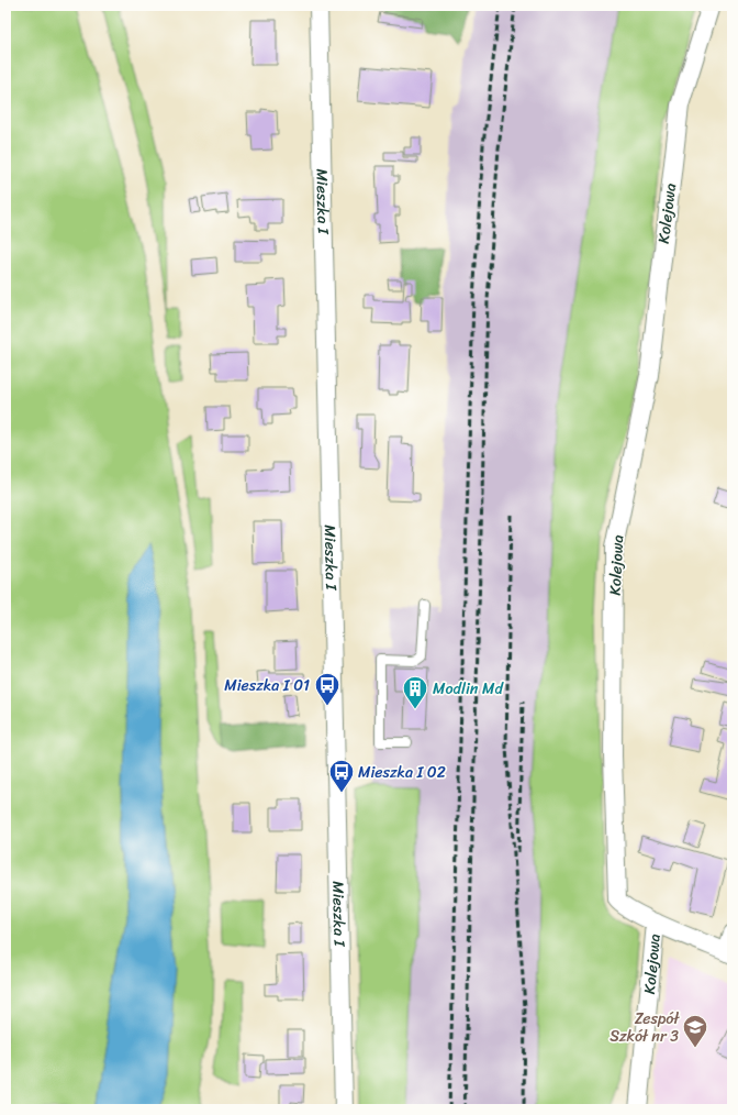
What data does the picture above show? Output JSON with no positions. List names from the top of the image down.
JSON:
{
  "streets": {
    "street": ["Mieszka I", "Kolejowa"]
  },
  "places": {
    "bus stop": ["Mieszka I 01", "Mieszka I 02"],
    "building": ["Modlin Md"],
    "school or university": ["Zespół Szkół nr 3"]
  }
}
